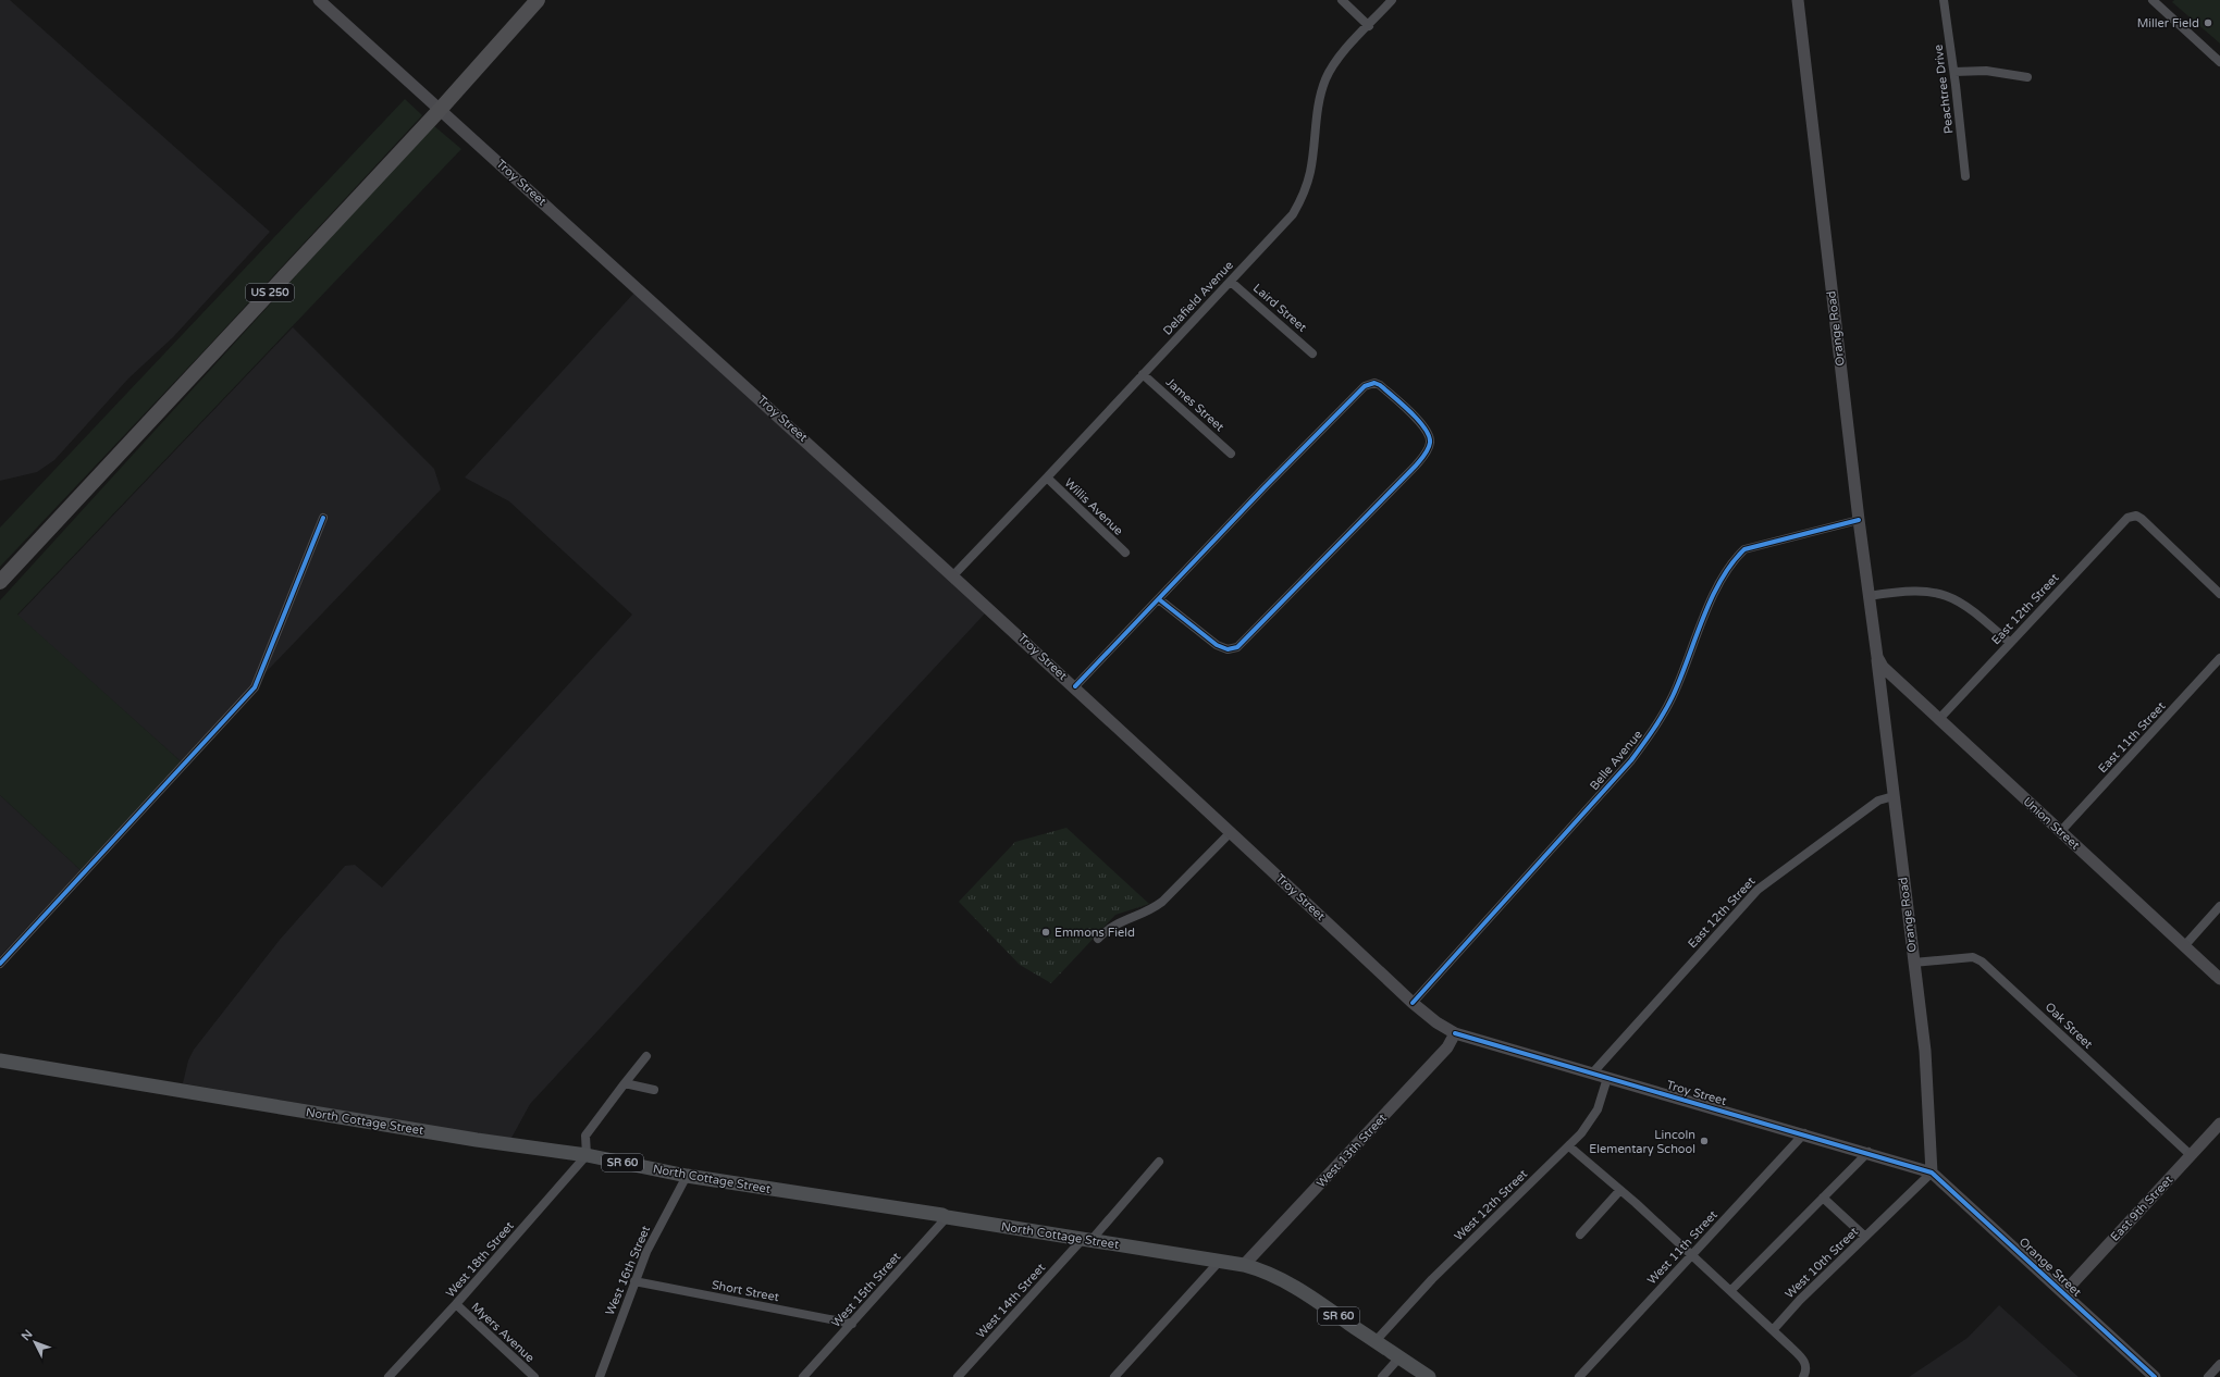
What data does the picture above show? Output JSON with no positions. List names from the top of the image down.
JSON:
{
  "streets": {
    "highway": ["US 250"],
    "main road": [
      "Troy Street",
      "Orange Road",
      "Union Street",
      "North Cottage Street",
      "West 13th Street",
      "SR 60",
      "East 9th Street",
      "Orange Street"
    ],
    "street": [
      "Peachtree Drive",
      "Delafield Avenue",
      "Laird Street",
      "James Street",
      "Willis Avenue",
      "East 12th Street",
      "East 11th Street",
      "Belle Avenue",
      "Oak Street",
      "West 12th Street",
      "West 11th Street",
      "West 18th Street",
      "West 10th Street",
      "West 16th Street",
      "West 15th Street",
      "Short Street",
      "West 14th Street",
      "Myers Avenue"
    ]
  },
  "crossings": [
    ["Troy Street", "US 250"],
    ["Troy Street", "Delafield Avenue"],
    ["Troy Street", "Orange Road"],
    ["Troy Street", "East 12th Street"],
    ["Troy Street", "Belle Avenue"],
    ["Troy Street", "West 13th Street"],
    ["Troy Street", "West 12th Street"],
    ["Troy Street", "West 11th Street"],
    ["Troy Street", "West 10th Street"],
    ["Troy Street", "Orange Street"],
    ["Delafield Avenue", "Laird Street"],
    ["Delafield Avenue", "James Street"],
    ["Delafield Avenue", "Willis Avenue"],
    ["Orange Road", "East 12th Street"],
    ["Orange Road", "Belle Avenue"],
    ["Orange Road", "Union Street"],
    ["Orange Road", "Oak Street"],
    ["Orange Road", "West 10th Street"],
    ["Orange Road", "Orange Street"],
    ["East 12th Street", "Union Street"],
    ["East 11th Street", "Union Street"],
    ["Oak Street", "East 9th Street"],
    ["North Cottage Street", "West 13th Street"],
    ["North Cottage Street", "SR 60"],
    ["North Cottage Street", "West 18th Street"],
    ["North Cottage Street", "West 16th Street"],
    ["North Cottage Street", "West 15th Street"],
    ["North Cottage Street", "West 14th Street"],
    ["West 13th Street", "SR 60"],
    ["SR 60", "West 12th Street"],
    ["East 9th Street", "Orange Street"],
    ["West 18th Street", "Myers Avenue"],
    ["West 10th Street", "Orange Street"],
    ["West 16th Street", "Short Street"],
    ["West 15th Street", "Short Street"]
  ],
  "places": ["Miller Field", "Emmons Field", "Lincoln Elementary School"],
  "north": "top left"
}
